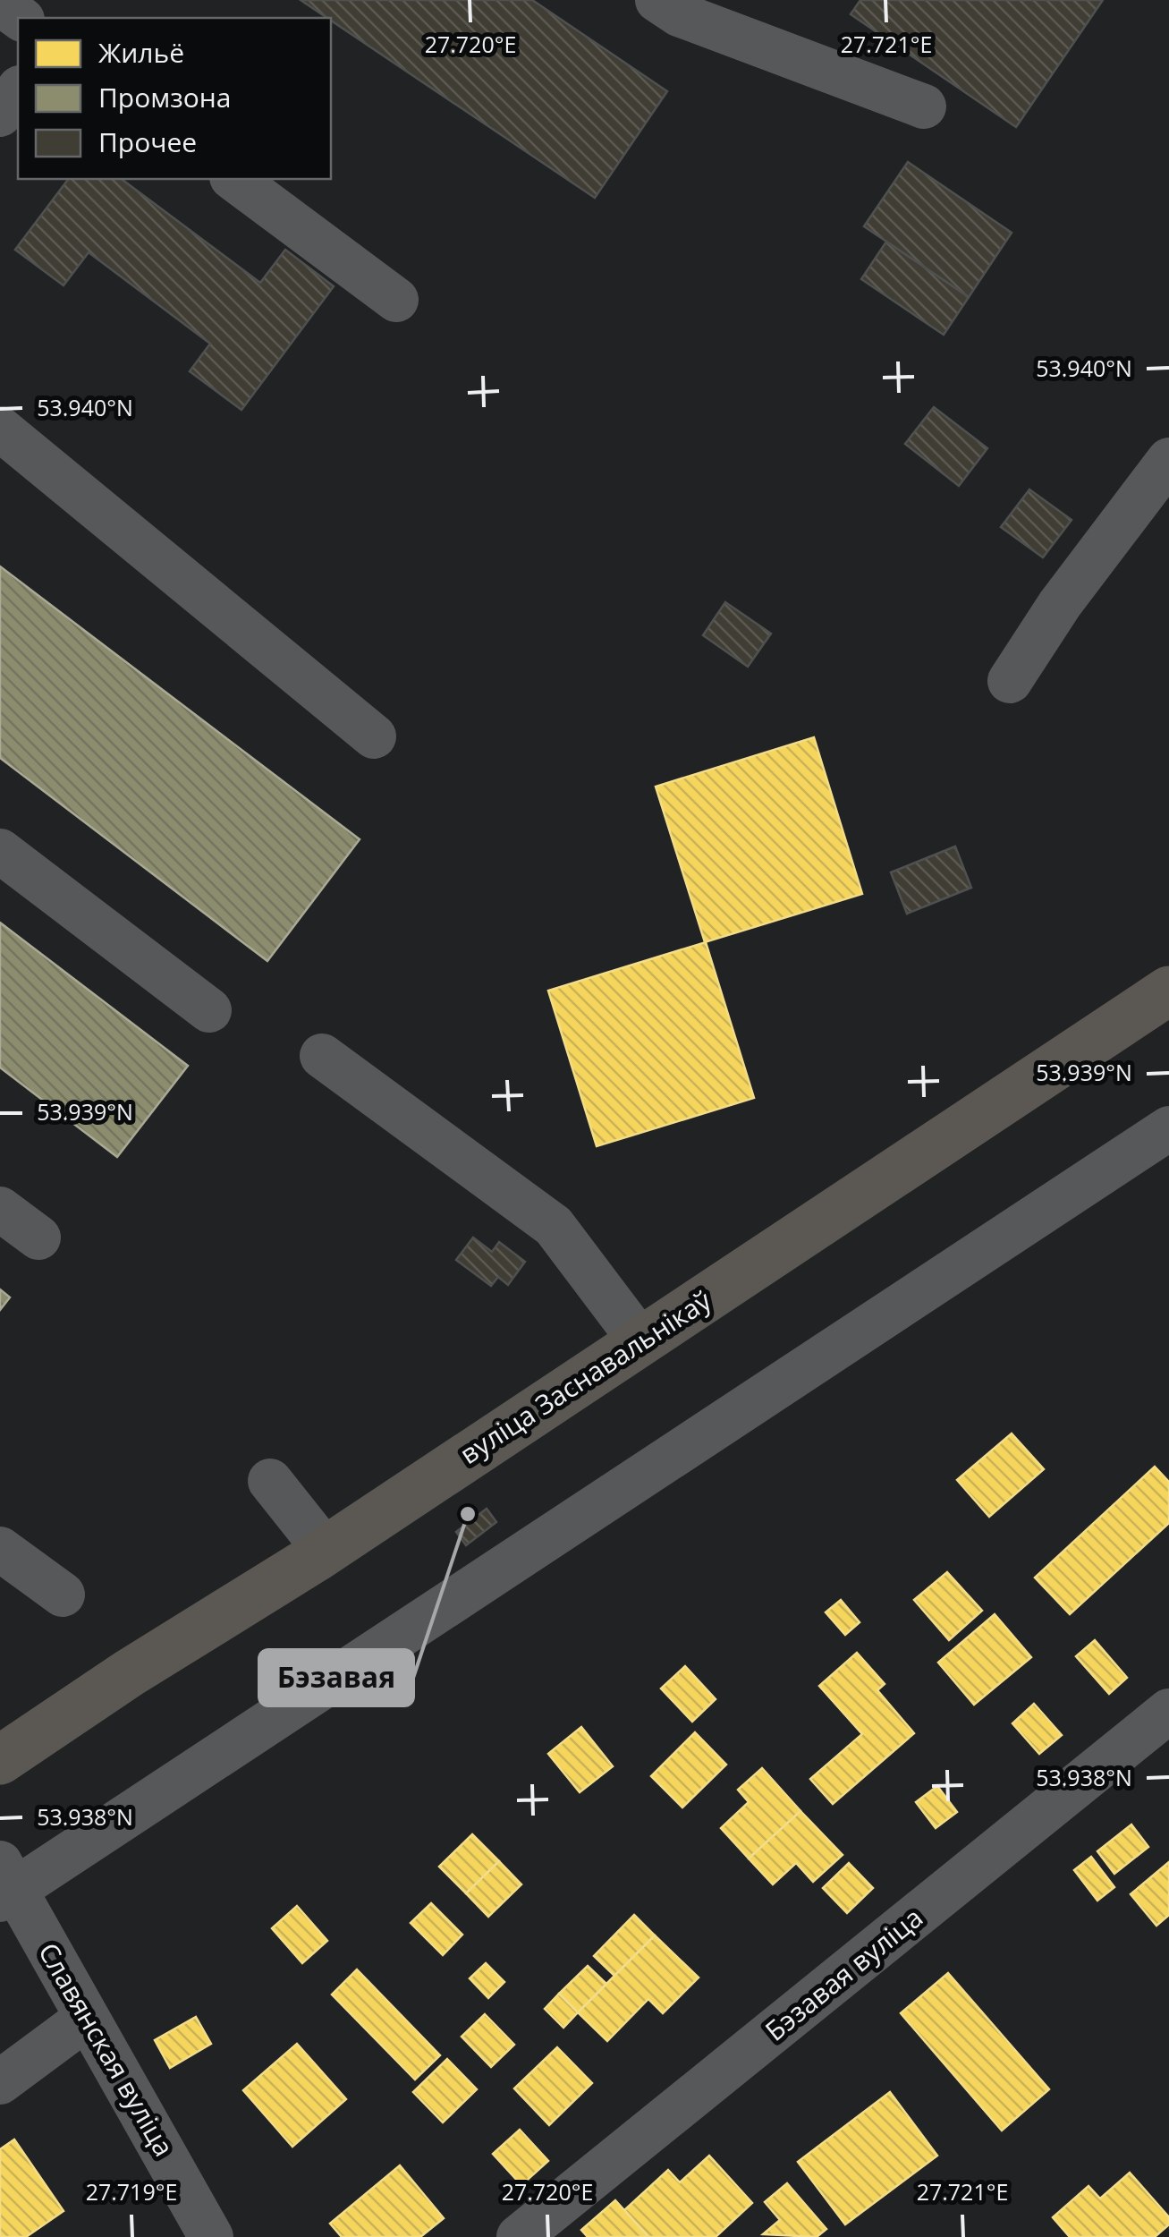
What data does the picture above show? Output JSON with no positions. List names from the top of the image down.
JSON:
{
  "streets": {
    "main road": ["вуліца Заснавальнікаў"],
    "street": ["Бэзавая вуліца", "Славянская вуліца"]
  },
  "places": ["Бэзавая"],
  "legend": ["Жильё", "Промзона", "Прочее"],
  "coordinates": [
    "27.720°E",
    "27.721°E",
    "53.940°N",
    "53.939°N",
    "53.938°N",
    "27.719°E"
  ]
}
